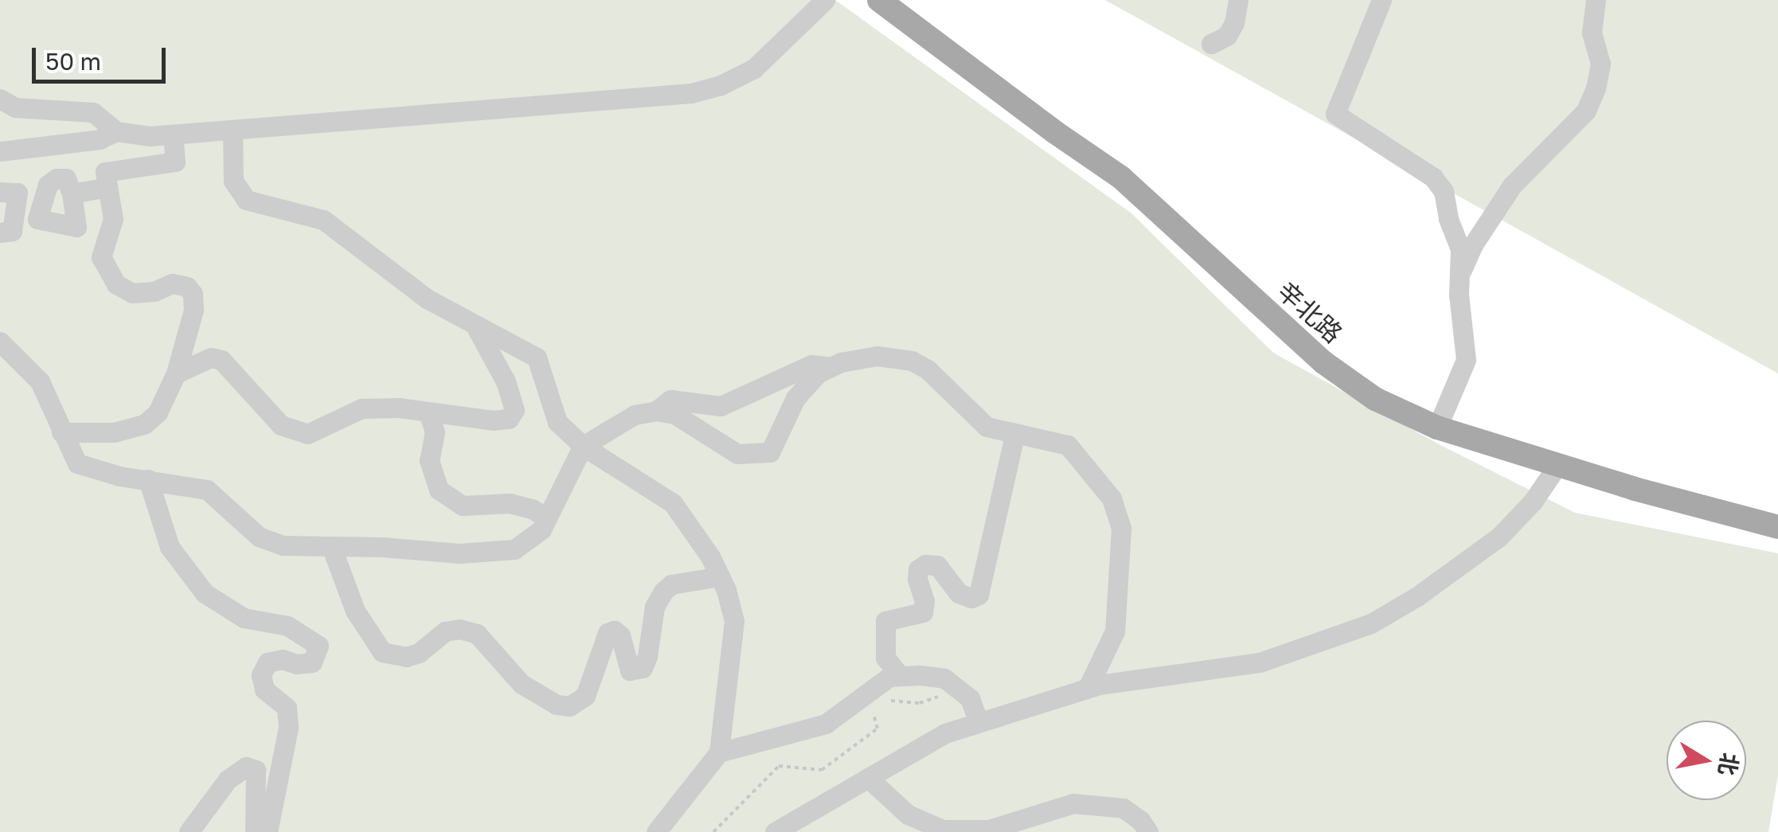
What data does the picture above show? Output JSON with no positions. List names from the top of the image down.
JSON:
{
  "streets": {
    "main road": ["辛北路"]
  },
  "scale_bar": "50 m",
  "north": "right"
}
